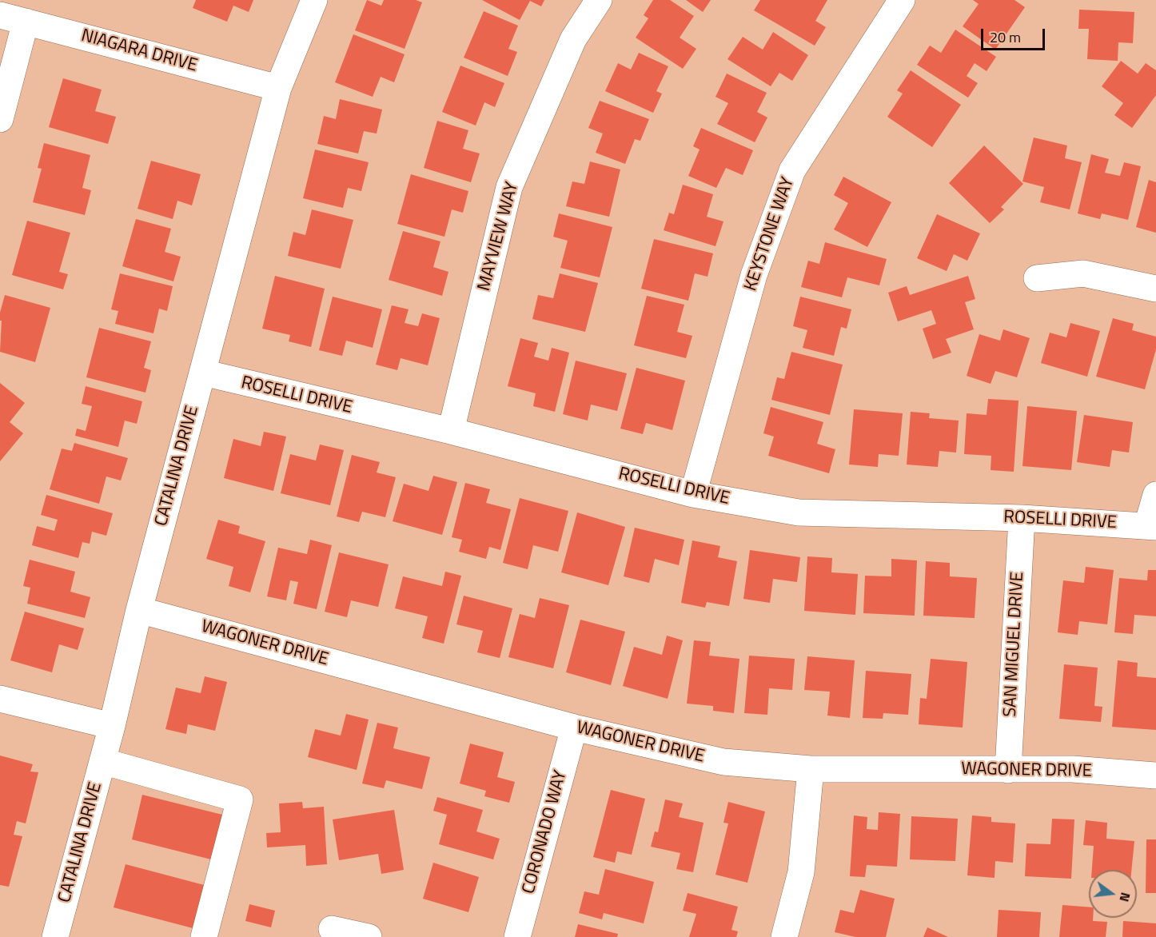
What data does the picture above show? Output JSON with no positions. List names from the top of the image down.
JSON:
{
  "streets": {
    "street": [
      "NIAGARA DRIVE",
      "KEYSTONE WAY",
      "MAYVIEW WAY",
      "ROSELLI DRIVE",
      "CATALINA DRIVE",
      "WAGONER DRIVE",
      "SAN MIGUEL DRIVE",
      "CORONADO WAY"
    ]
  },
  "crossings": [
    ["NIAGARA DRIVE", "CATALINA DRIVE"],
    ["KEYSTONE WAY", "ROSELLI DRIVE"],
    ["MAYVIEW WAY", "ROSELLI DRIVE"],
    ["ROSELLI DRIVE", "CATALINA DRIVE"],
    ["ROSELLI DRIVE", "SAN MIGUEL DRIVE"],
    ["CATALINA DRIVE", "WAGONER DRIVE"],
    ["WAGONER DRIVE", "SAN MIGUEL DRIVE"],
    ["WAGONER DRIVE", "CORONADO WAY"]
  ],
  "scale_bar": "20 m",
  "north": "right"
}
